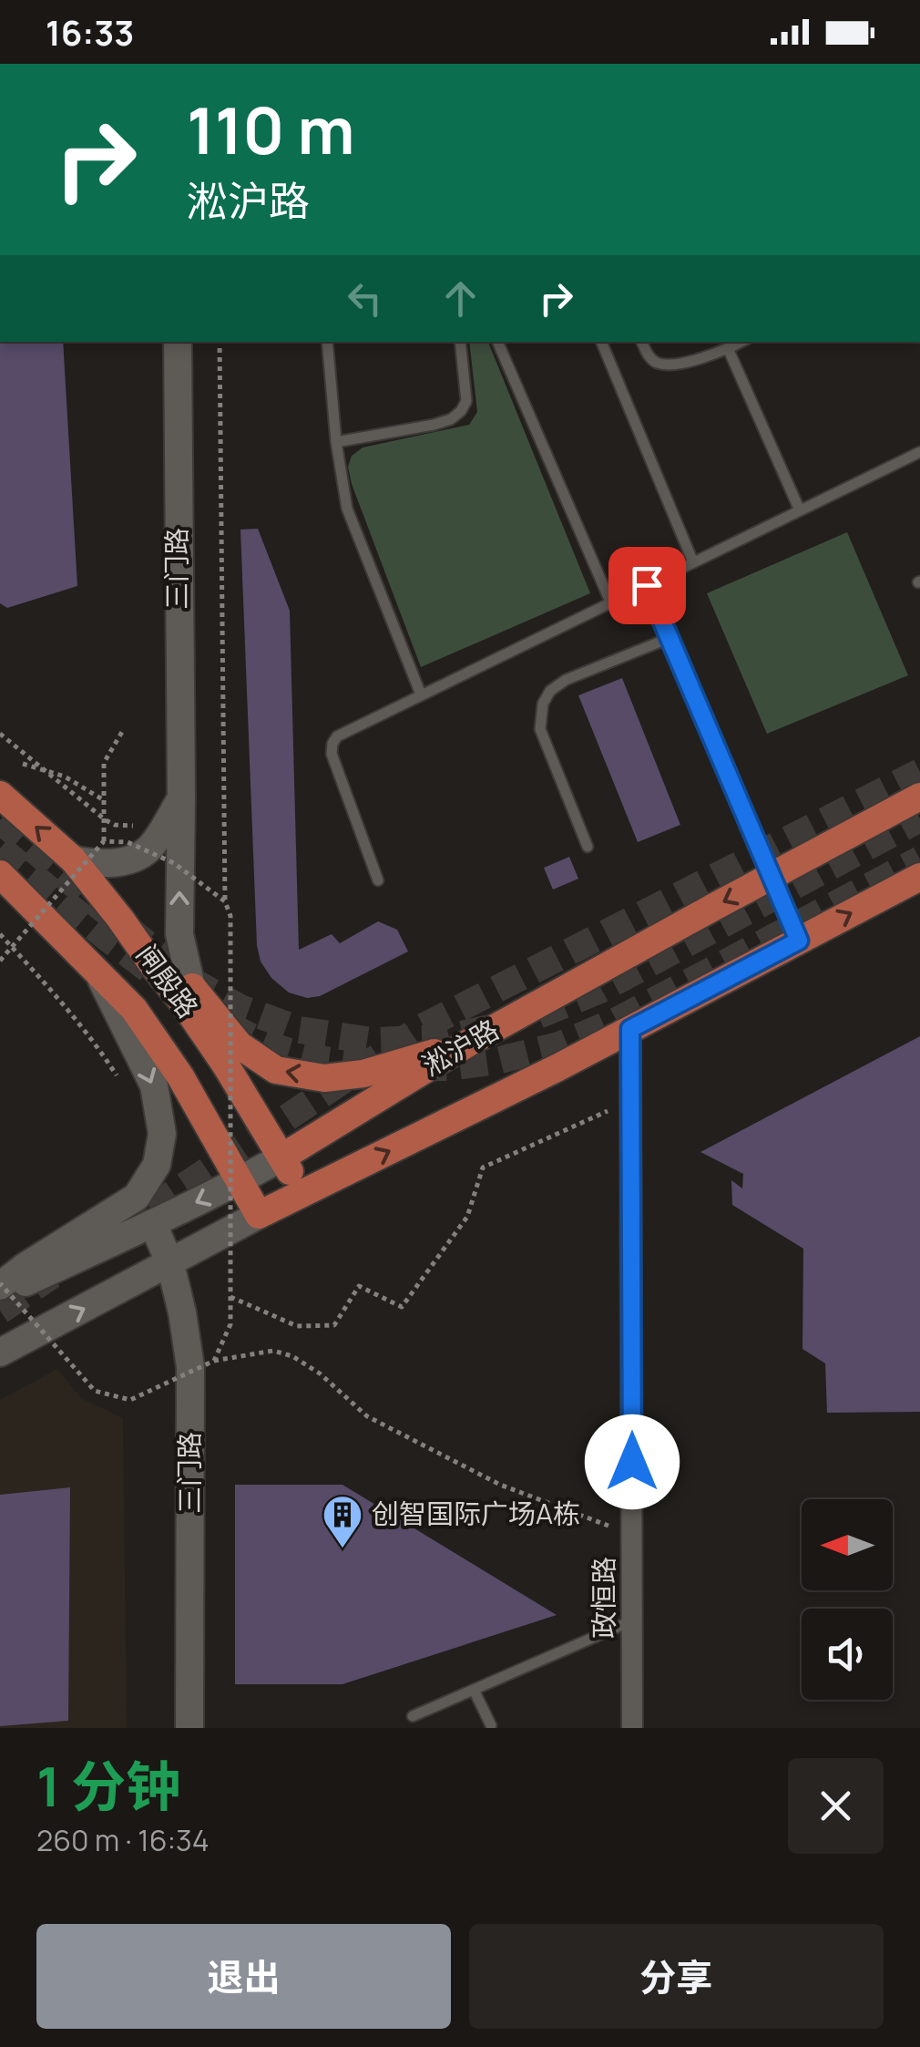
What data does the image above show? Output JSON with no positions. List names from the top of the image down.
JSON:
{
  "streets": {
    "main road": ["闸殷路", "淞沪路"],
    "street": ["三门路", "政恒路"]
  },
  "crossings": [
    ["三门路", "闸殷路"],
    ["三门路", "淞沪路"],
    ["闸殷路", "淞沪路"]
  ],
  "places": {
    "building": ["创智国际广场A栋"]
  },
  "north": "left",
  "page": {
    "status": "16:33",
    "turn": ["110 m", "淞沪路"],
    "heading": ["1 分钟", "260 m · 16:34"],
    "buttons": ["退出", "分享"]
  }
}
